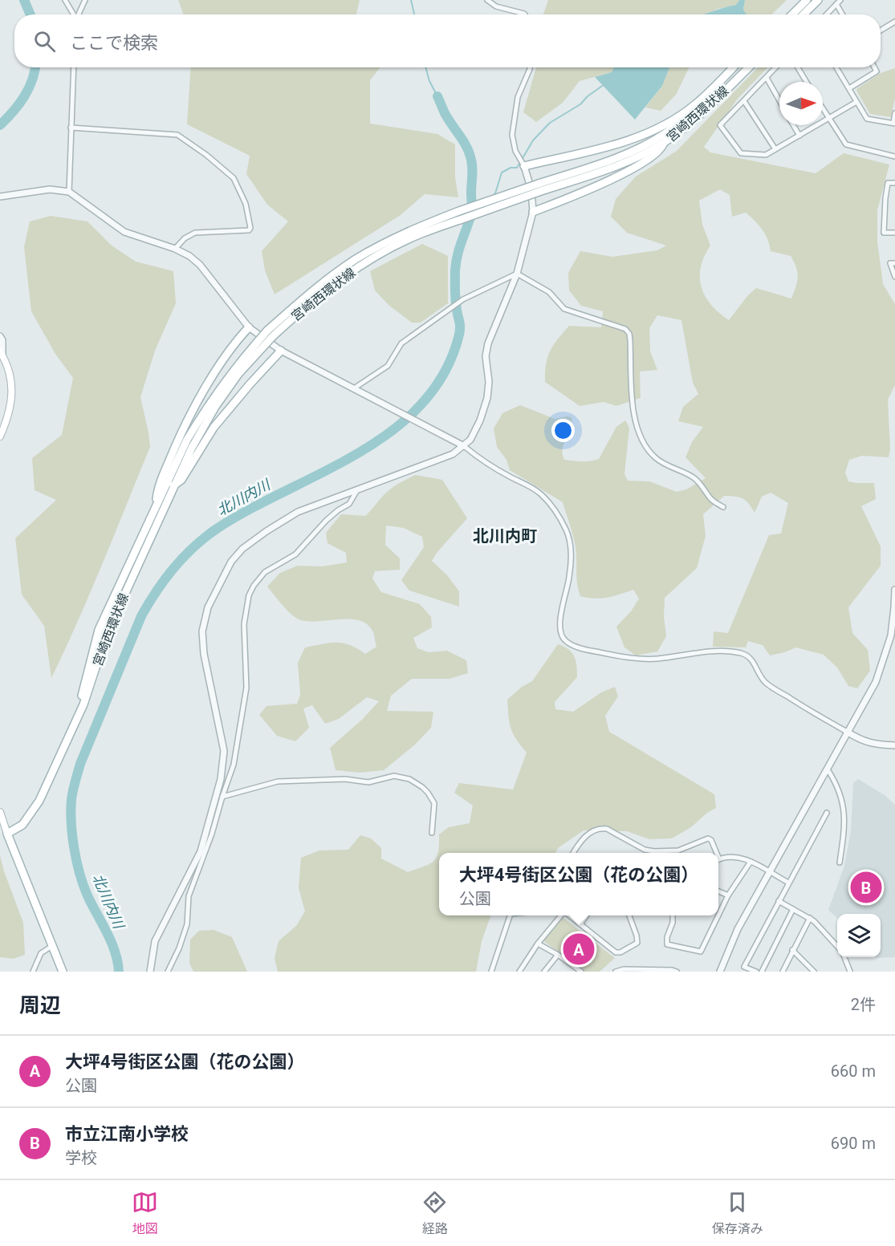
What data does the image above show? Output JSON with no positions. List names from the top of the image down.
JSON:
{
  "streets": {
    "main road": ["宮崎西環状線"]
  },
  "districts": ["北川内町"],
  "water": ["北川内川"],
  "north": "right",
  "page": {
    "search": "ここで検索",
    "popup": ["大坪4号街区公園（花の公園）", "公園"],
    "pins": ["B", "A"],
    "heading": ["周辺", "2件"],
    "list": [
      {
        "mark": "A",
        "name": "大坪4号街区公園（花の公園）",
        "note": "公園",
        "value": "660 m"
      },
      {
        "mark": "B",
        "name": "市立江南小学校",
        "note": "学校",
        "value": "690 m"
      }
    ],
    "nav": ["地図", "経路", "保存済み"]
  }
}
